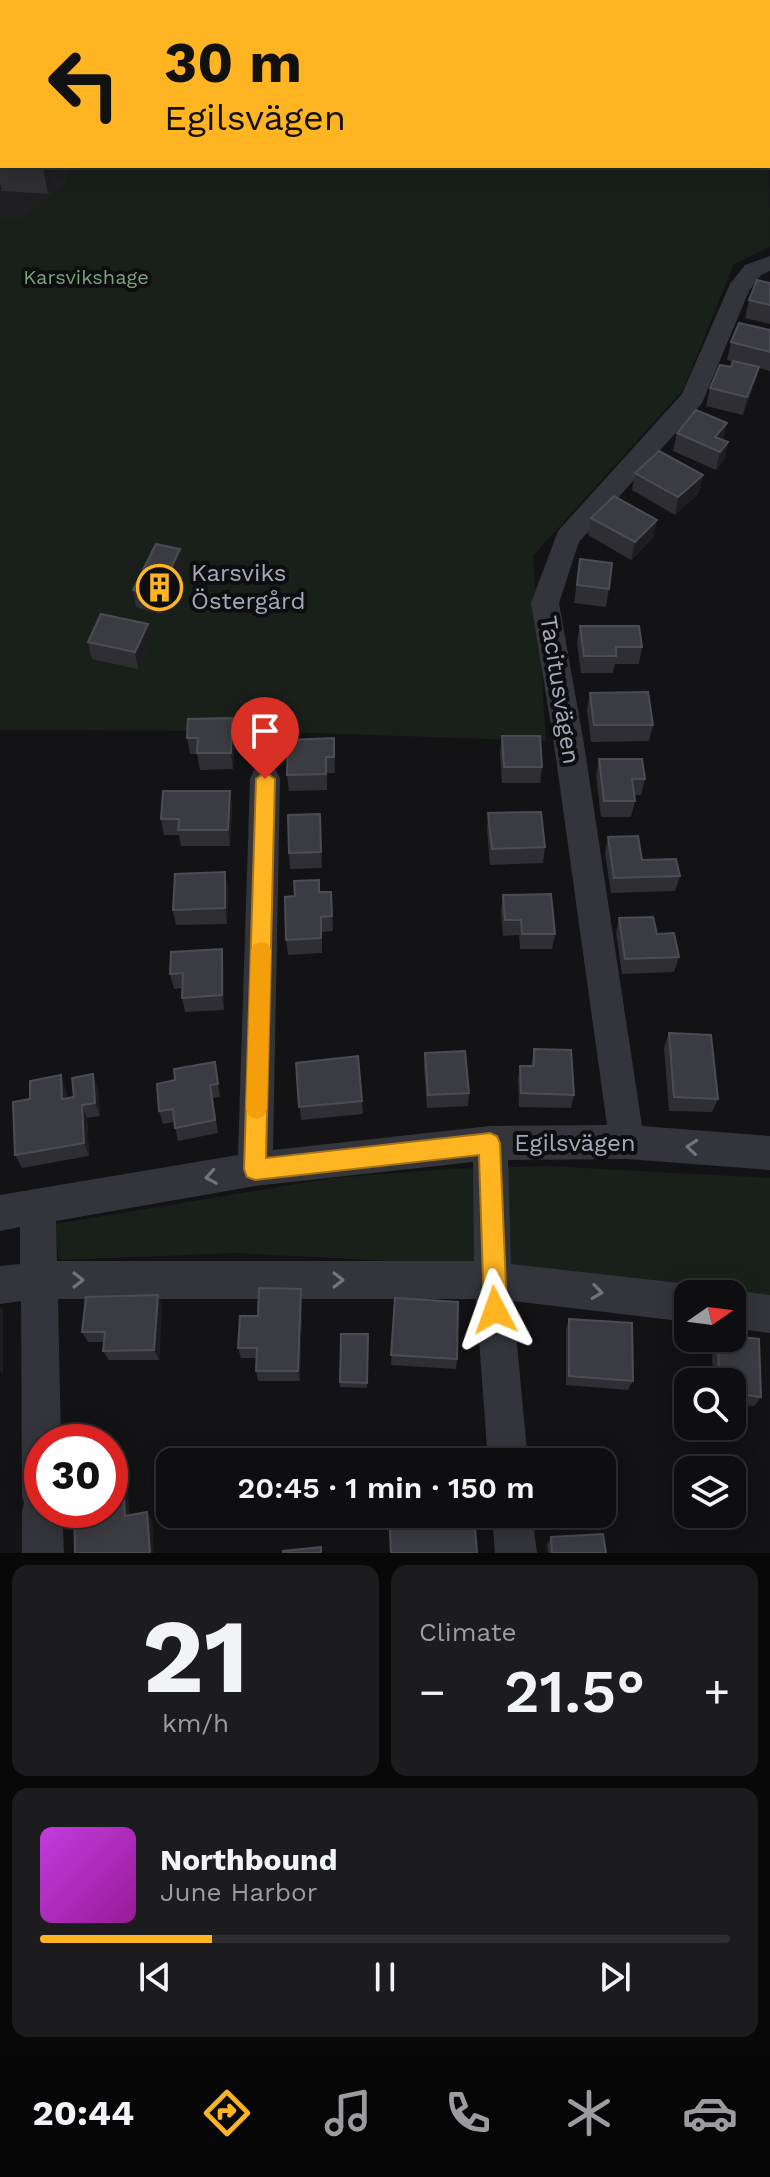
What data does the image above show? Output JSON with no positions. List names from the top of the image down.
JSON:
{
  "streets": {
    "street": ["Tacitusvägen", "Egilsvägen"]
  },
  "crossings": [
    ["Tacitusvägen", "Egilsvägen"]
  ],
  "parks": ["Karsvikshage"],
  "places": {
    "building": ["Karsviks Östergård"]
  },
  "north": "right",
  "page": {
    "turn": ["30 m", "Egilsvägen"],
    "limit": "30",
    "trip": "20:45 · 1 min · 150 m",
    "tile": [
      ["21", "km/h"],
      "Climate"
    ],
    "heat": ["−", "21.5°", "+"],
    "song": ["Northbound", "June Harbor"],
    "tabs": "20:44"
  }
}
